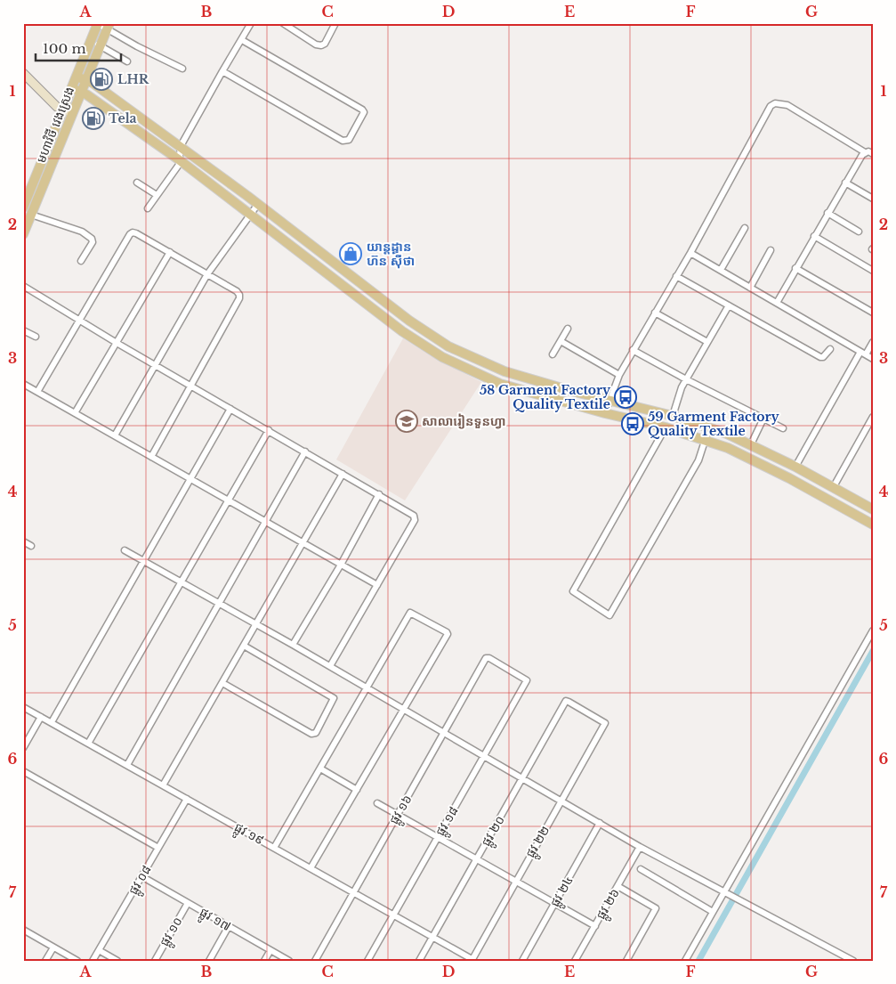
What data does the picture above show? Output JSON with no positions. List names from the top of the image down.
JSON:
{
  "streets": {
    "main road": ["មហាវិថី វេងស្រេង"],
    "street": [
      "ផ្លូវ ១៦",
      "ផ្លូវ ១៨",
      "ផ្លូវ ២០",
      "ផ្លូវ ១៩",
      "ផ្លូវ ២២",
      "ផ្លូវ ០៨",
      "ផ្លូវ ២៤",
      "ផ្លូវ ២៦",
      "ផ្លូវ ១៧",
      "ផ្លូវ ១០"
    ]
  },
  "crossings": [
    ["ផ្លូវ ១៦", "ផ្លូវ ១៨"],
    ["ផ្លូវ ១៦", "ផ្លូវ ១៩"],
    ["ផ្លូវ ១៨", "ផ្លូវ ១៩"],
    ["ផ្លូវ ២០", "ផ្លូវ ១៩"],
    ["ផ្លូវ ២០", "ផ្លូវ ២២"],
    ["ផ្លូវ ១៩", "ផ្លូវ ២២"],
    ["ផ្លូវ ១៩", "ផ្លូវ ០៨"],
    ["ផ្លូវ ០៨", "ផ្លូវ ១៧"],
    ["ផ្លូវ ១៧", "ផ្លូវ ១០"]
  ],
  "places": {
    "fuel station": ["LHR", "Tela"],
    "shop": ["យាន្ដដ្ឋាន ហ៊ន ស៊ីថា"],
    "bus stop": ["58 Garment Factory Quality Textile", "59 Garment Factory Quality Textile"],
    "school or university": ["សាលារៀនទួនហ្វា"]
  },
  "scale_bar": "100 m",
  "grid": {
    "columns": [
      "A",
      "B",
      "C",
      "D",
      "E",
      "F",
      "G"
    ],
    "rows": [
      "1",
      "2",
      "3",
      "4",
      "5",
      "6",
      "7"
    ]
  }
}
